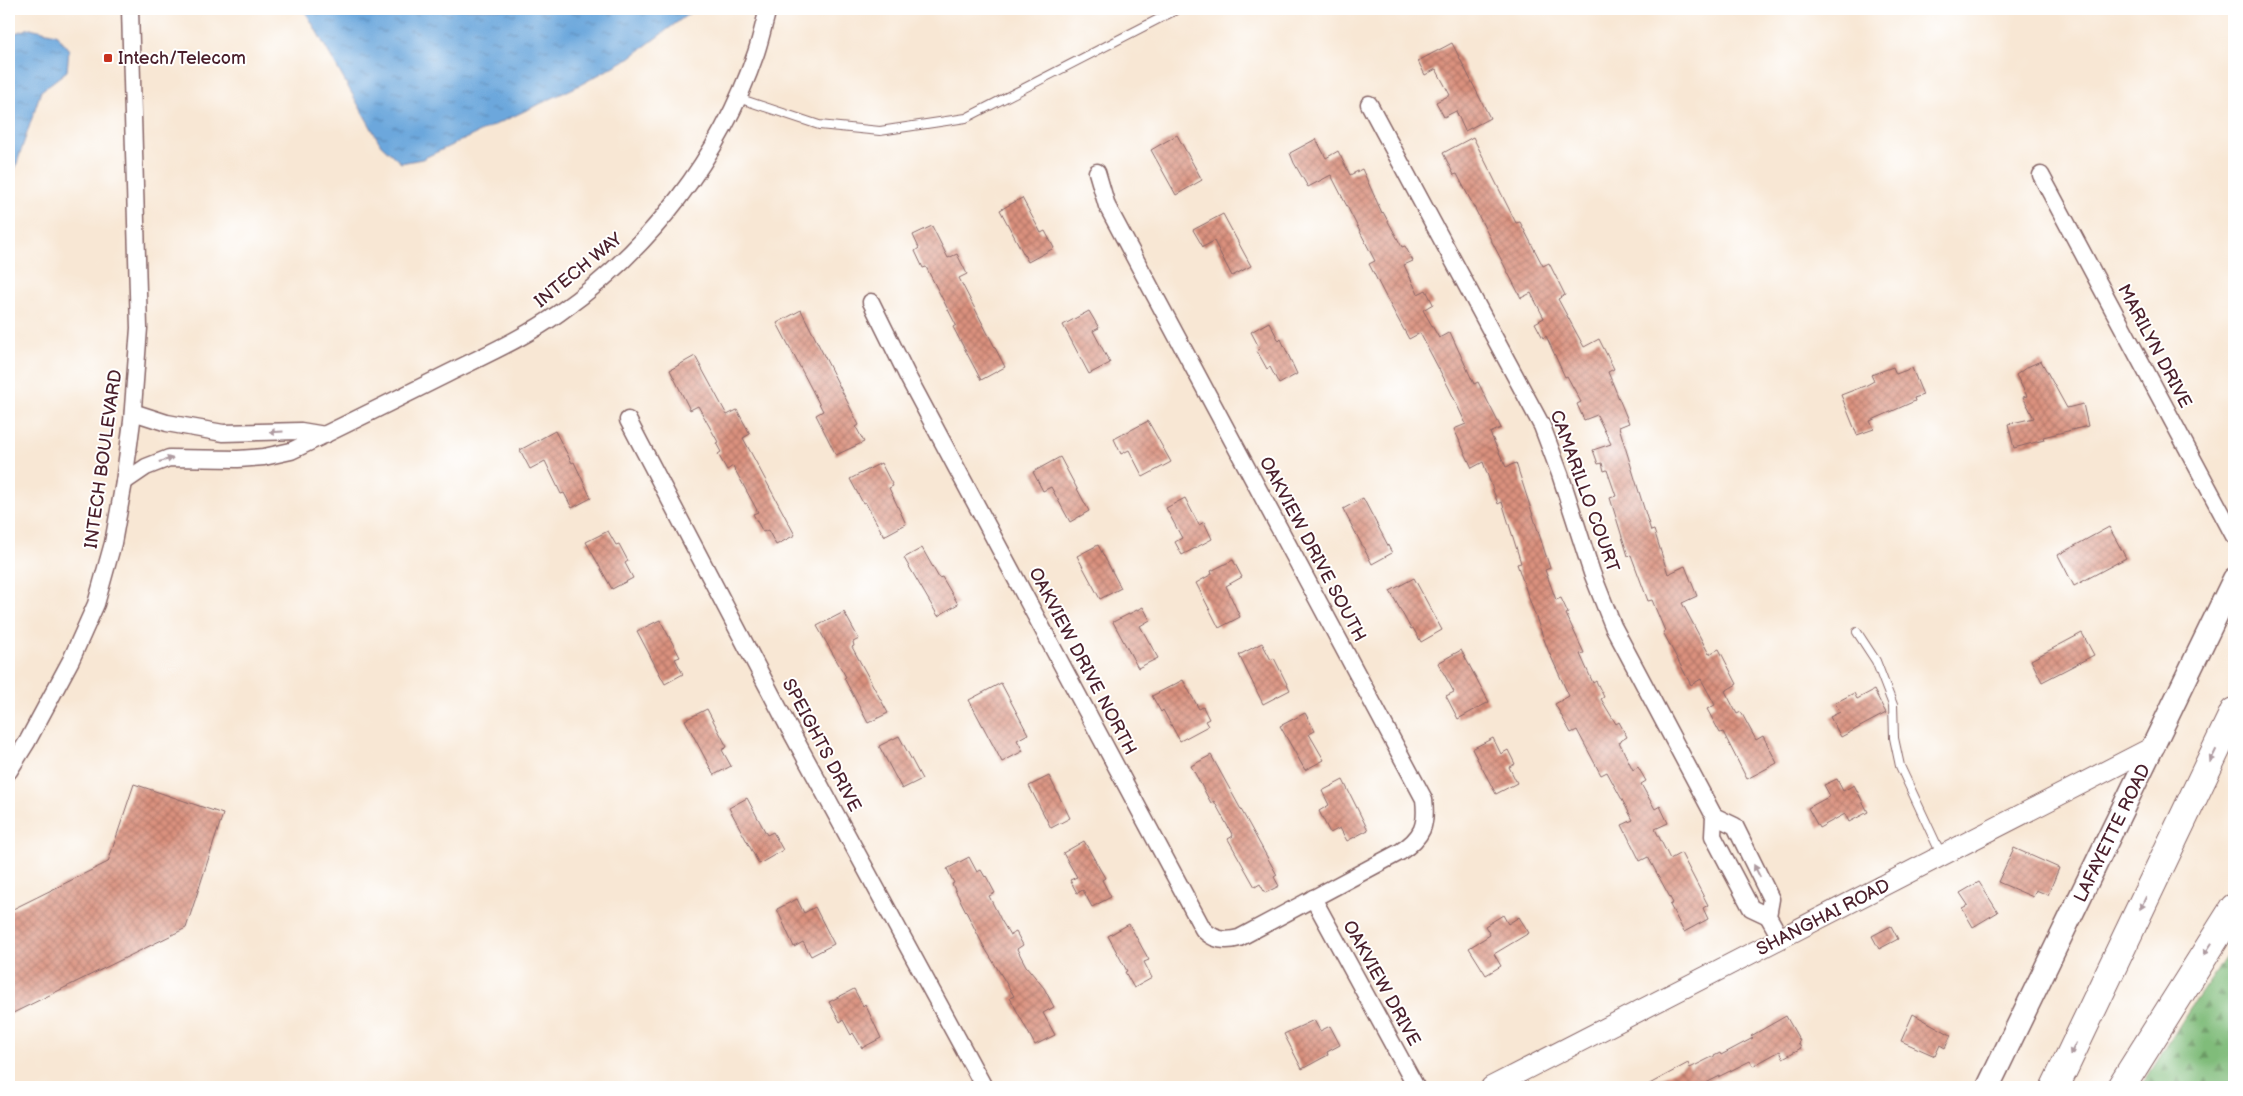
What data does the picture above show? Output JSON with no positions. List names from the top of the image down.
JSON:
{
  "streets": {
    "main road": ["LAFAYETTE ROAD"],
    "street": [
      "INTECH WAY",
      "MARILYN DRIVE",
      "INTECH BOULEVARD",
      "CAMARILLO COURT",
      "OAKVIEW DRIVE SOUTH",
      "OAKVIEW DRIVE NORTH",
      "SPEIGHTS DRIVE",
      "SHANGHAI ROAD",
      "OAKVIEW DRIVE"
    ]
  },
  "crossings": [
    ["INTECH WAY", "INTECH BOULEVARD"],
    ["CAMARILLO COURT", "SHANGHAI ROAD"],
    ["OAKVIEW DRIVE SOUTH", "OAKVIEW DRIVE NORTH"],
    ["OAKVIEW DRIVE SOUTH", "OAKVIEW DRIVE"],
    ["OAKVIEW DRIVE NORTH", "OAKVIEW DRIVE"],
    ["LAFAYETTE ROAD", "SHANGHAI ROAD"]
  ],
  "places": {
    "transit": ["Intech/Telecom"]
  }
}
